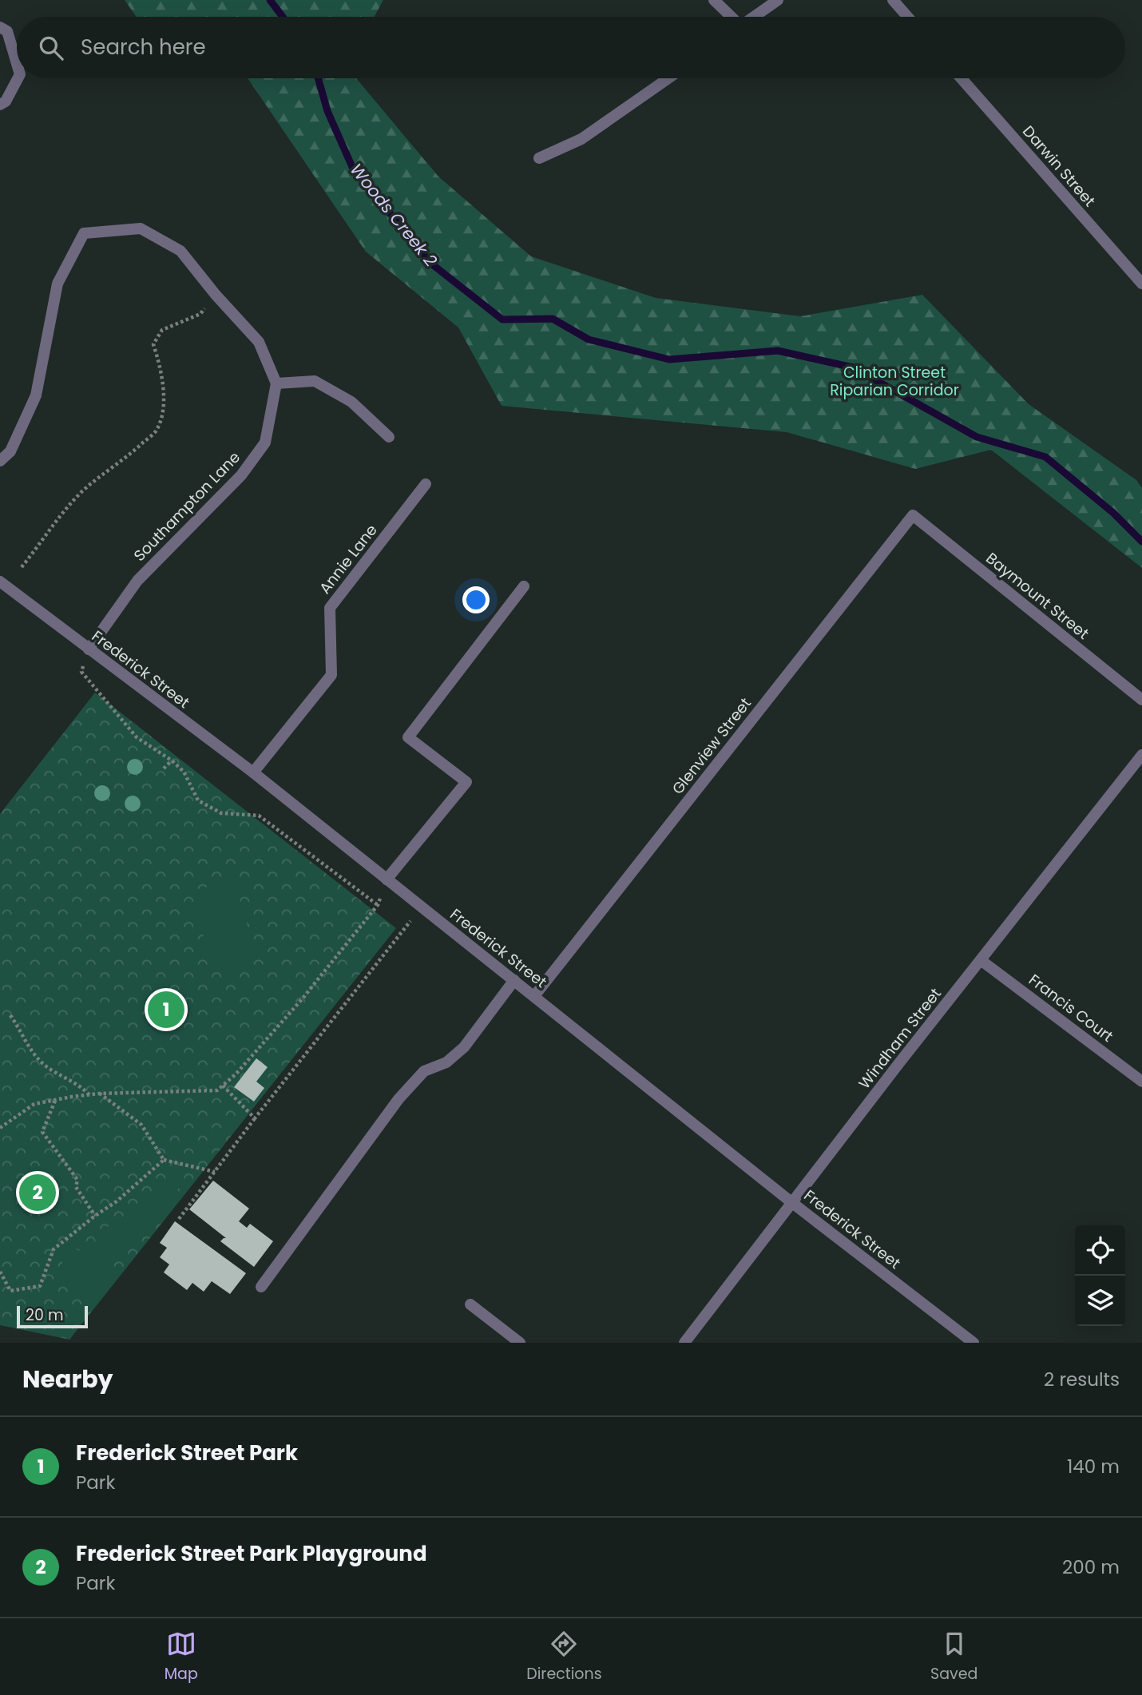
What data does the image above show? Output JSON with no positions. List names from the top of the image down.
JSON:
{
  "streets": {
    "street": [
      "Darwin Street",
      "Southampton Lane",
      "Annie Lane",
      "Baymount Street",
      "Frederick Street",
      "Glenview Street",
      "Francis Court",
      "Windham Street"
    ]
  },
  "crossings": [
    ["Southampton Lane", "Frederick Street"],
    ["Annie Lane", "Frederick Street"],
    ["Baymount Street", "Glenview Street"],
    ["Frederick Street", "Glenview Street"],
    ["Frederick Street", "Windham Street"],
    ["Francis Court", "Windham Street"]
  ],
  "water": ["Woods Creek 2"],
  "parks": ["Clinton Street Riparian Corridor"],
  "scale_bar": "20 m",
  "page": {
    "search": "Search here",
    "pins": ["1", "2"],
    "scale": "20 m",
    "heading": ["Nearby", "2 results"],
    "list": [
      {
        "mark": "1",
        "name": "Frederick Street Park",
        "note": "Park",
        "value": "140 m"
      },
      {
        "mark": "2",
        "name": "Frederick Street Park Playground",
        "note": "Park",
        "value": "200 m"
      }
    ],
    "nav": ["Map", "Directions", "Saved"]
  }
}
